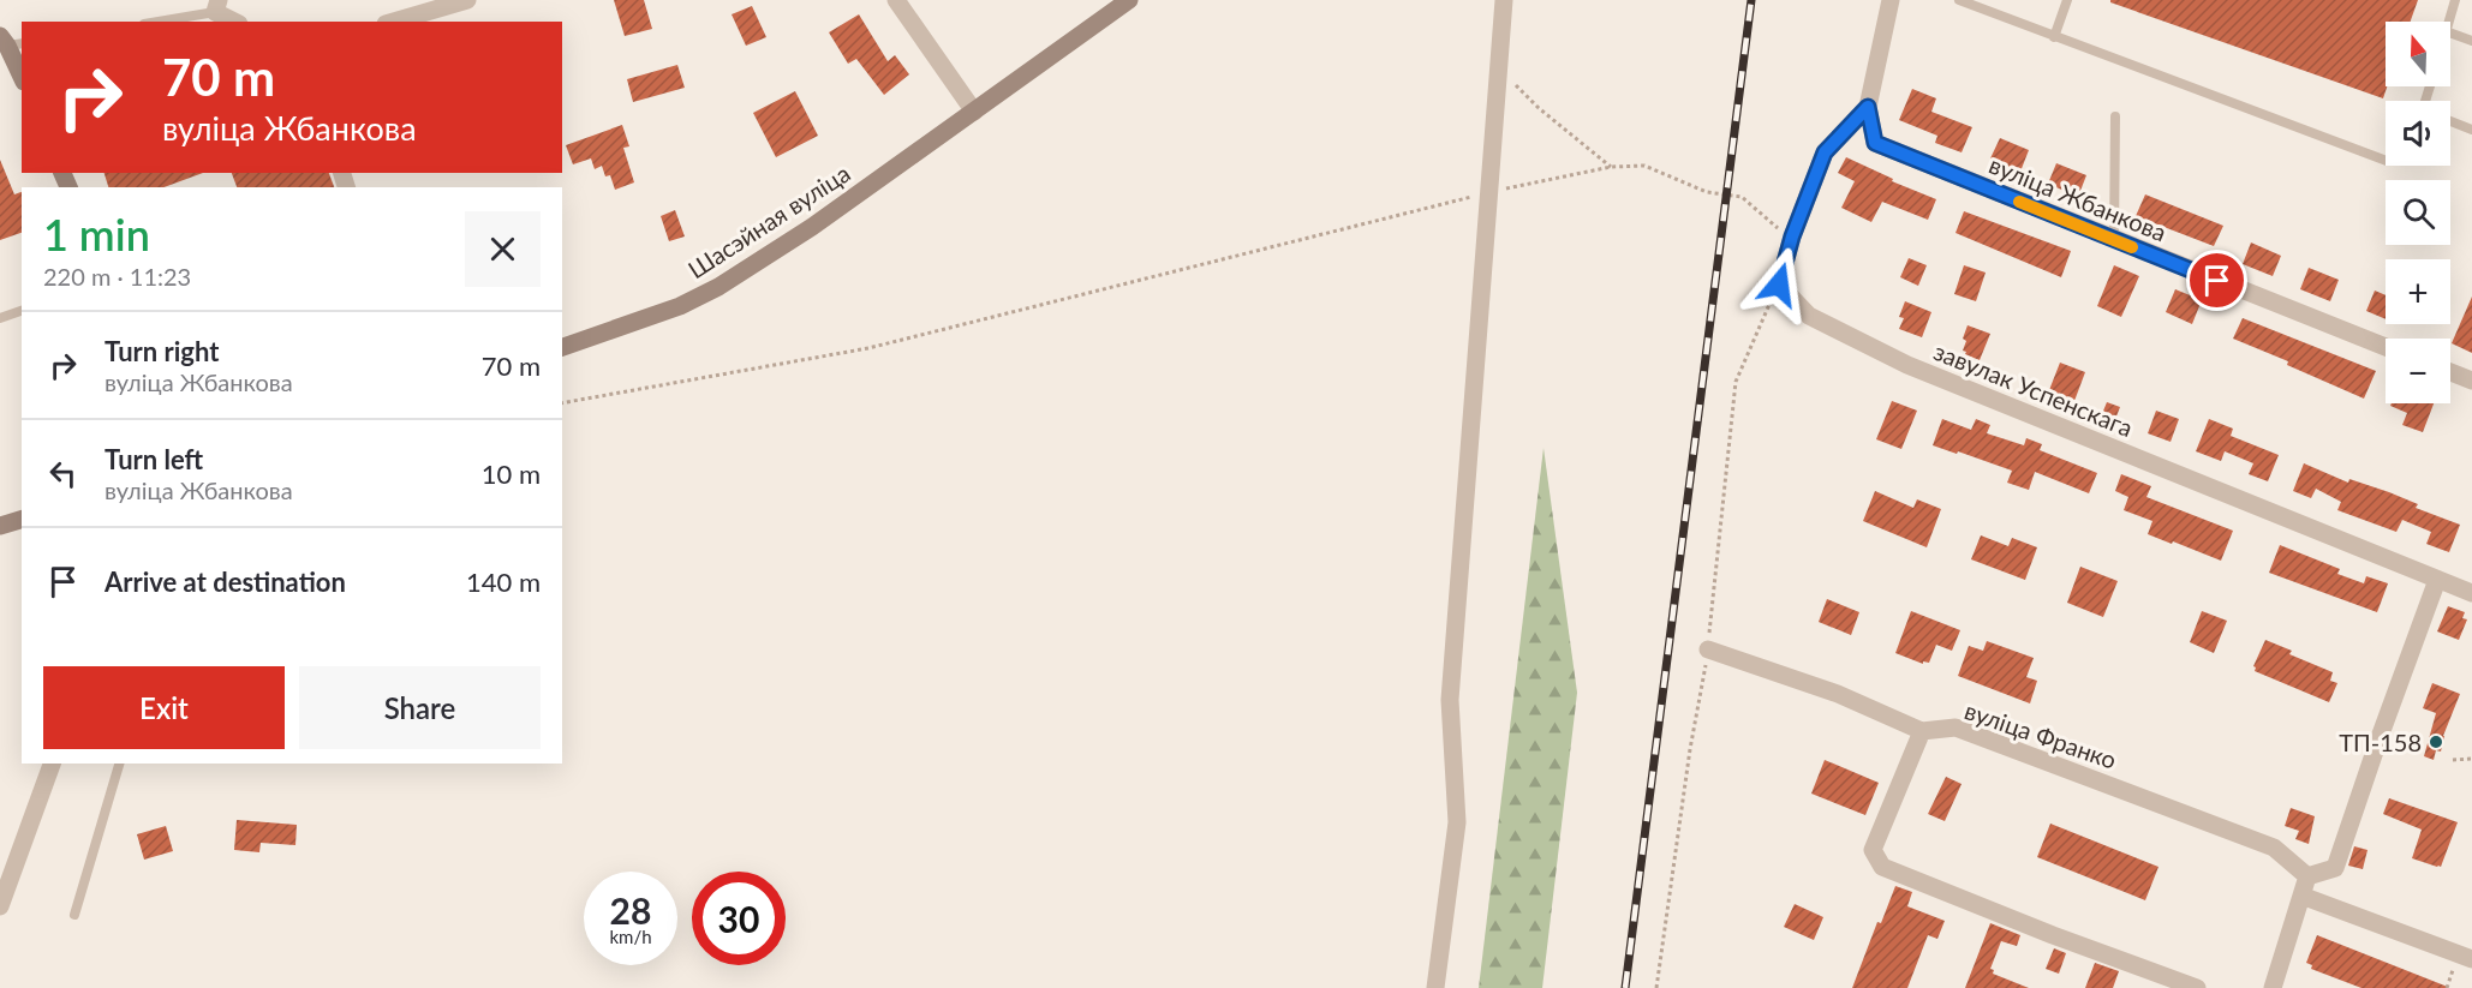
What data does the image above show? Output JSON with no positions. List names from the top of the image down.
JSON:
{
  "streets": {
    "main road": ["Шасэйная вуліца"],
    "street": ["вуліца Жбанкова", "завулак Успенскага", "вуліца Франко"]
  },
  "crossings": [
    ["вуліца Жбанкова", "завулак Успенскага"]
  ],
  "places": ["ТП-158"],
  "north": "top",
  "page": {
    "map_buttons": ["+", "−"],
    "turn": ["70 m", "вуліца Жбанкова"],
    "heading": ["1 min", "220 m · 11:23"],
    "list": [
      {
        "name": "Turn right",
        "note": "вуліца Жбанкова",
        "value": "70 m"
      },
      {
        "name": "Turn left",
        "note": "вуліца Жбанкова",
        "value": "10 m"
      },
      {
        "name": "Arrive at destination",
        "value": "140 m"
      }
    ],
    "buttons": ["Exit", "Share"],
    "speed": "28 km/h",
    "limit": "30"
  }
}
